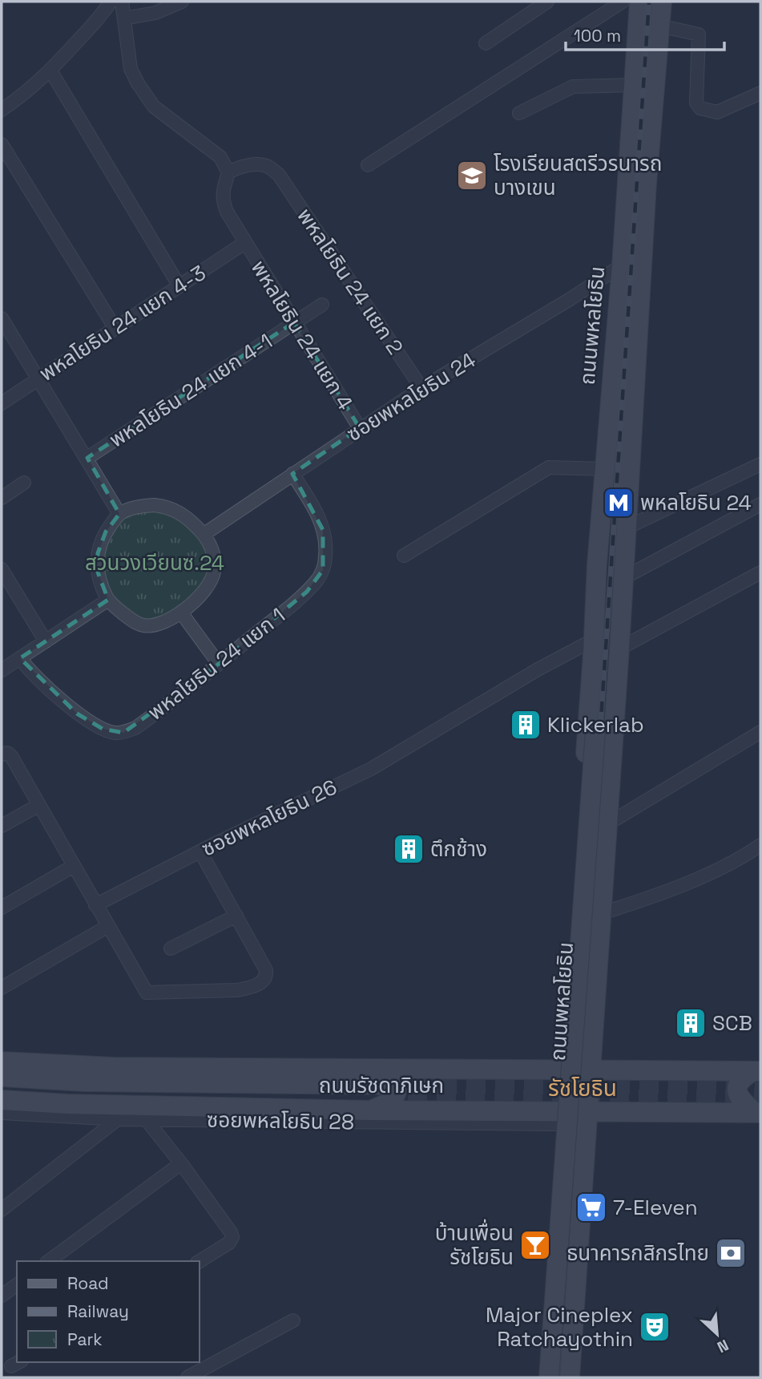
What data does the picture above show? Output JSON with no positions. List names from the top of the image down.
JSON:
{
  "streets": {
    "main road": ["ถนนพหลโยธิน", "ถนนรัชดาภิเษก"],
    "street": [
      "พหลโยธิน 24 แยก 2",
      "พหลโยธิน 24 แยก 4-3",
      "พหลโยธิน 24 แยก 4",
      "พหลโยธิน 24 แยก 4-1",
      "ซอยพหลโยธิน 24",
      "พหลโยธิน 24 แยก 1",
      "ซอยพหลโยธิน 26",
      "ซอยพหลโยธิน 28"
    ]
  },
  "crossings": [
    ["พหลโยธิน 24 แยก 2", "ซอยพหลโยธิน 24"],
    ["พหลโยธิน 24 แยก 4-3", "พหลโยธิน 24 แยก 4"],
    ["ถนนพหลโยธิน", "ซอยพหลโยธิน 24"],
    ["ถนนพหลโยธิน", "ซอยพหลโยธิน 26"],
    ["ถนนพหลโยธิน", "ถนนรัชดาภิเษก"],
    ["ถนนพหลโยธิน", "ซอยพหลโยธิน 28"],
    ["พหลโยธิน 24 แยก 4", "พหลโยธิน 24 แยก 4-1"],
    ["พหลโยธิน 24 แยก 4", "ซอยพหลโยธิน 24"],
    ["ซอยพหลโยธิน 24", "พหลโยธิน 24 แยก 1"],
    ["ถนนรัชดาภิเษก", "ซอยพหลโยธิน 28"]
  ],
  "districts": ["รัชโยธิน"],
  "parks": ["สวนวงเวียนซ.24"],
  "places": {
    "school or university": ["โรงเรียนสตรีวรนารถ บางเขน"],
    "metro station": ["พหลโยธิน 24"],
    "building": ["Klickerlab", "ตึกช้าง", "SCB"],
    "supermarket": ["7-Eleven"],
    "bar": ["บ้านเพื่อน รัชโยธิน"],
    "bank": ["ธนาคารกสิกรไทย"],
    "theatre": ["Major Cineplex Ratchayothin"]
  },
  "legend": ["Road", "Railway", "Park"],
  "scale_bar": "100 m",
  "north": "bottom right"
}
